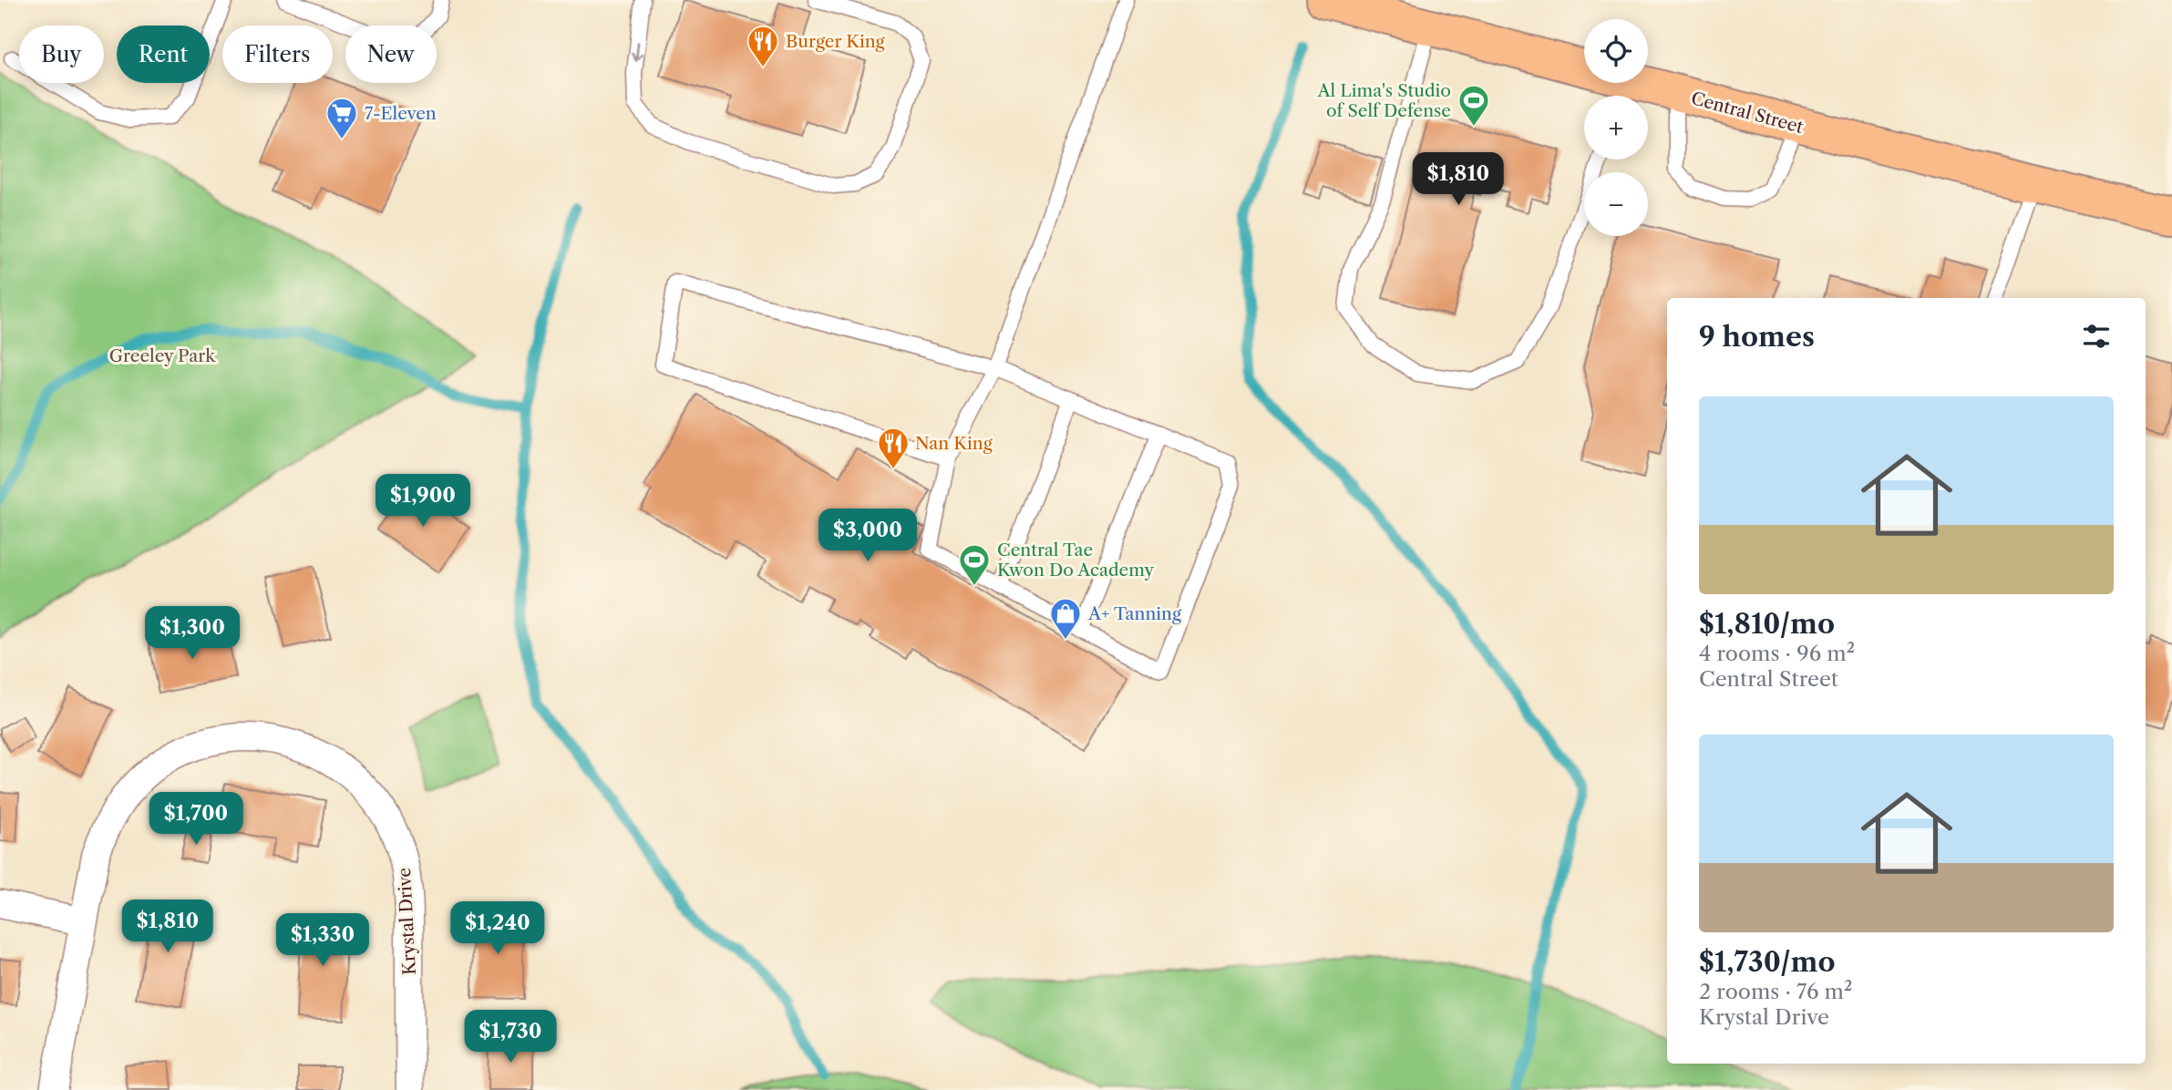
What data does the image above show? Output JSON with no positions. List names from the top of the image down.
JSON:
{
  "streets": {
    "main road": ["Central Street"],
    "street": ["Krystal Drive"]
  },
  "parks": ["Greeley Park"],
  "places": {
    "restaurant": ["Burger King", "Nan King"],
    "sports": ["Al Lima's Studio of Self Defense", "Central Tae Kwon Do Academy"],
    "supermarket": ["7-Eleven"],
    "shop": ["A+ Tanning"]
  },
  "page": {
    "map_buttons": ["+", "−"],
    "chip": [
      "Buy",
      "Rent",
      "Filters",
      "New"
    ],
    "price": [
      "$1,810",
      "$1,900",
      "$3,000",
      "$1,300",
      "$1,700",
      "$1,810",
      "$1,240",
      "$1,330",
      "$1,730"
    ],
    "heading": "9 homes",
    "list": [
      {
        "name": "$1,810/mo",
        "note": "4 rooms · 96 m² · Central Street"
      },
      {
        "name": "$1,730/mo",
        "note": "2 rooms · 76 m² · Krystal Drive"
      }
    ]
  }
}
